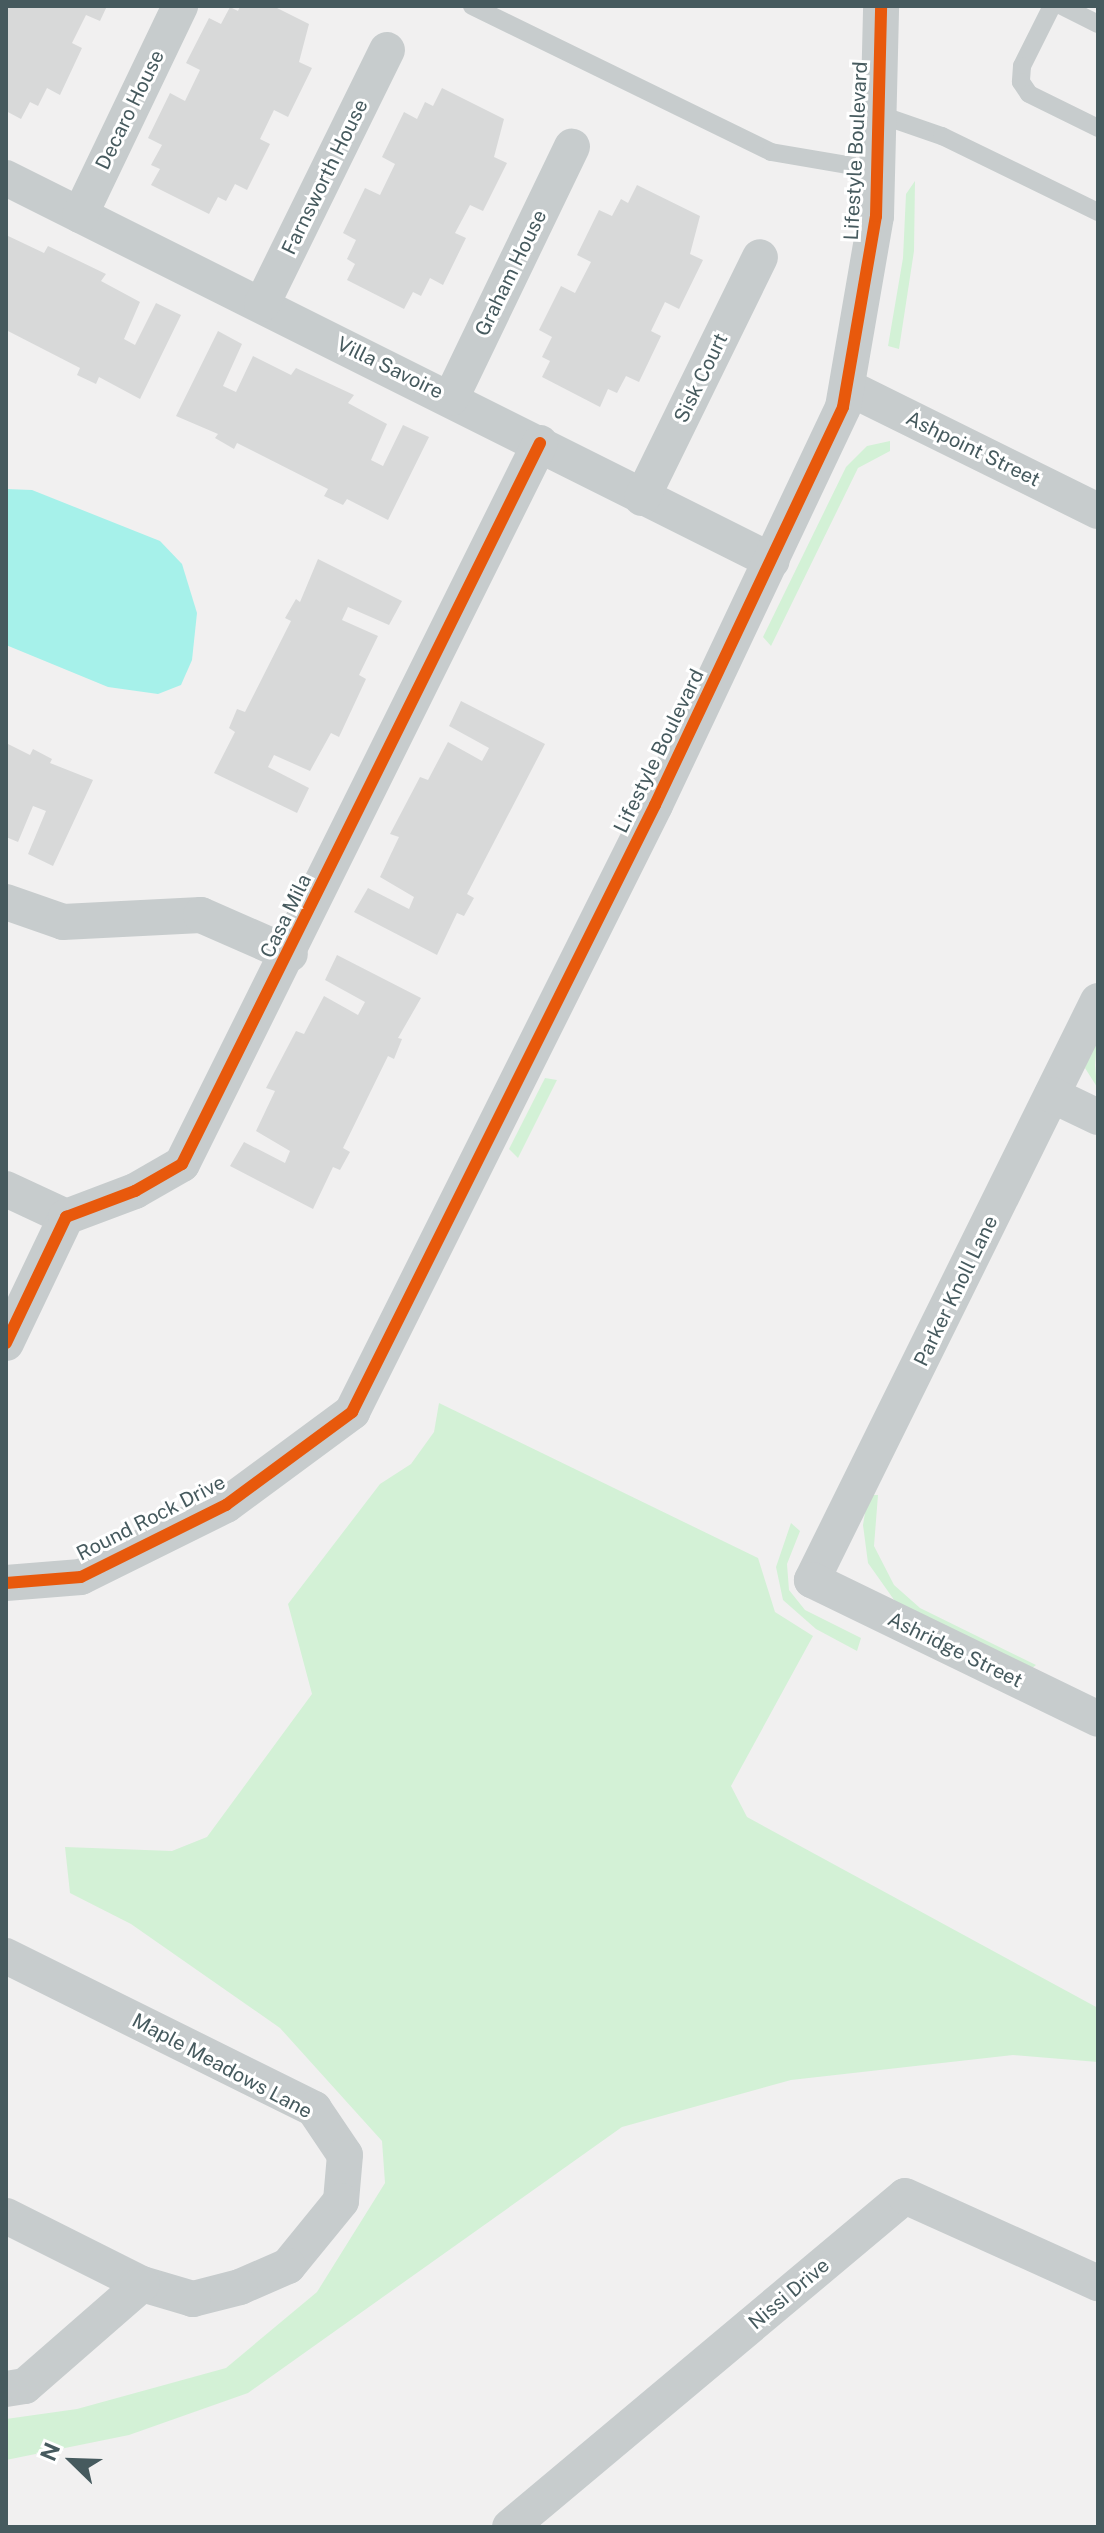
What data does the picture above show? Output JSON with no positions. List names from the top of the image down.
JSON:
{
  "streets": {
    "street": [
      "Decaro House",
      "Lifestyle Boulevard",
      "Farnsworth House",
      "Graham House",
      "Villa Savoire",
      "Sisk Court",
      "Ashpoint Street",
      "Casa Mila",
      "Parker Knoll Lane",
      "Round Rock Drive",
      "Ashridge Street",
      "Maple Meadows Lane",
      "Nissi Drive"
    ]
  },
  "crossings": [
    ["Decaro House", "Villa Savoire"],
    ["Lifestyle Boulevard", "Villa Savoire"],
    ["Lifestyle Boulevard", "Ashpoint Street"],
    ["Lifestyle Boulevard", "Round Rock Drive"],
    ["Farnsworth House", "Villa Savoire"],
    ["Graham House", "Villa Savoire"],
    ["Villa Savoire", "Sisk Court"],
    ["Villa Savoire", "Casa Mila"],
    ["Parker Knoll Lane", "Ashridge Street"]
  ],
  "north": "top left"
}
